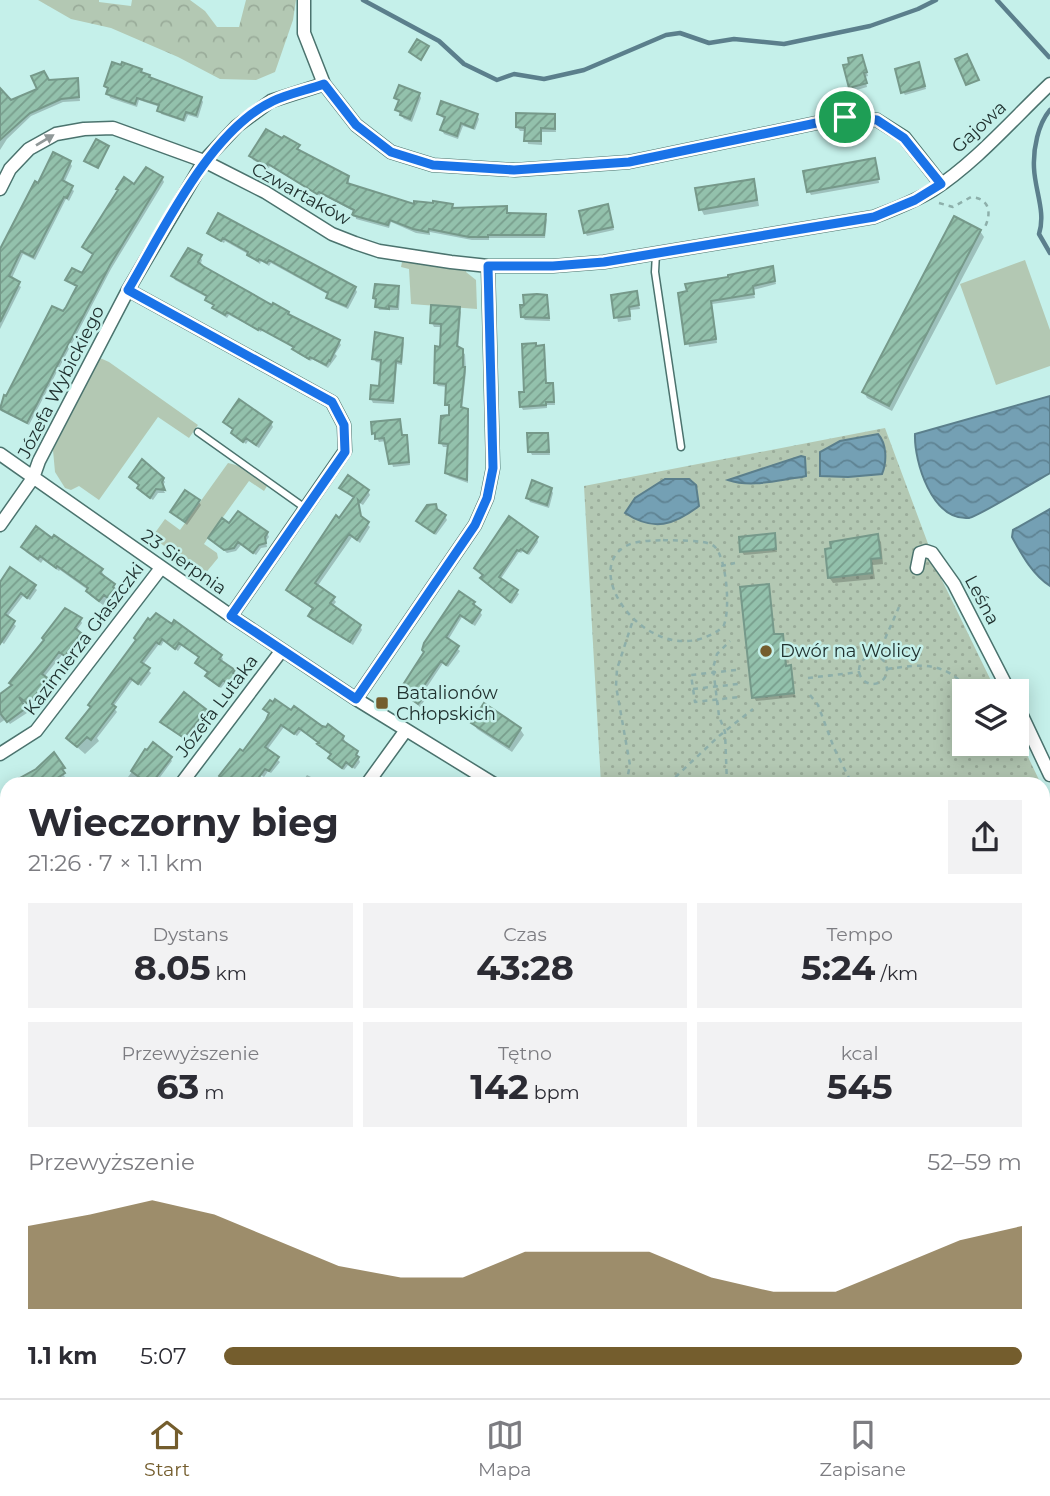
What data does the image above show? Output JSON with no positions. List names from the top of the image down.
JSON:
{
  "streets": {
    "street": [
      "Gajowa",
      "Czwartaków",
      "Józefa Wybickiego",
      "23 Sierpnia",
      "Leśna",
      "Kazimierza Głaszczki",
      "Józefa Lutaka"
    ]
  },
  "crossings": [
    ["Gajowa", "Czwartaków"],
    ["Czwartaków", "Józefa Wybickiego"],
    ["Józefa Wybickiego", "23 Sierpnia"],
    ["23 Sierpnia", "Kazimierza Głaszczki"],
    ["23 Sierpnia", "Józefa Lutaka"]
  ],
  "places": {
    "other": ["Dwór na Wolicy"],
    "transit": ["Batalionów Chłopskich"]
  },
  "page": {
    "heading": ["Wieczorny bieg", "21:26 · 7 × 1.1 km"],
    "stats": [
      ["Dystans", "8.05 km"],
      ["Czas", "43:28"],
      ["Tempo", "5:24 /km"],
      ["Przewyższenie", "63 m"],
      ["Tętno", "142 bpm"],
      ["kcal", "545"]
    ],
    "chart": ["Przewyższenie", "52–59 m"],
    "list": [
      {
        "name": "1.1 km",
        "note": "5:07"
      }
    ],
    "tabs": ["Start", "Mapa", "Zapisane"]
  }
}
